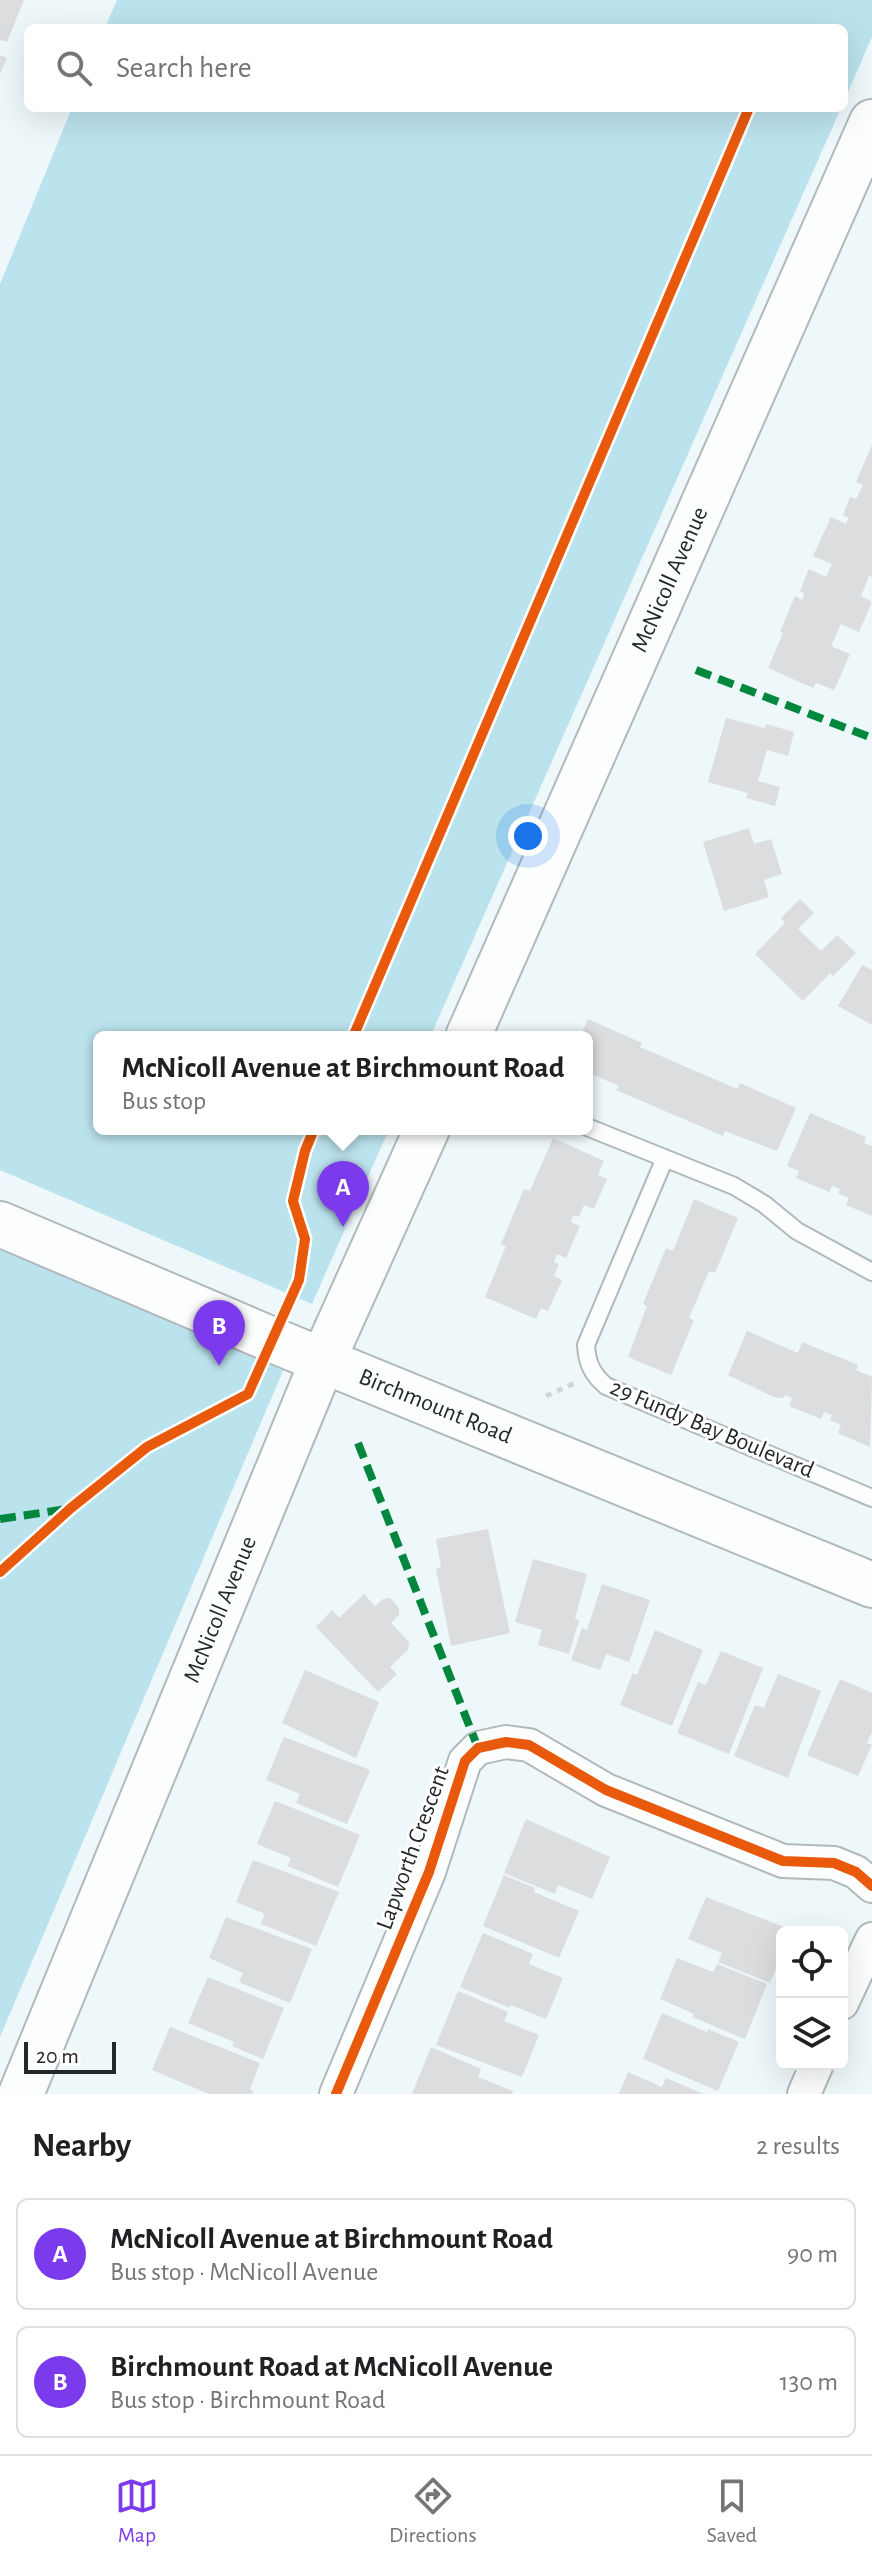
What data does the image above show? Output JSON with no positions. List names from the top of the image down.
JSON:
{
  "streets": {
    "main road": ["McNicoll Avenue", "Birchmount Road"],
    "street": ["Lapworth Crescent"],
    "lane": ["29 Fundy Bay Boulevard"]
  },
  "crossings": [
    ["McNicoll Avenue", "Birchmount Road"]
  ],
  "scale_bar": "20 m",
  "page": {
    "search": "Search here",
    "popup": ["McNicoll Avenue at Birchmount Road", "Bus stop"],
    "pins": ["A", "B"],
    "scale": "20 m",
    "heading": ["Nearby", "2 results"],
    "list": [
      {
        "mark": "A",
        "name": "McNicoll Avenue at Birchmount Road",
        "note": "Bus stop · McNicoll Avenue",
        "value": "90 m"
      },
      {
        "mark": "B",
        "name": "Birchmount Road at McNicoll Avenue",
        "note": "Bus stop · Birchmount Road",
        "value": "130 m"
      }
    ],
    "nav": ["Map", "Directions", "Saved"]
  }
}
